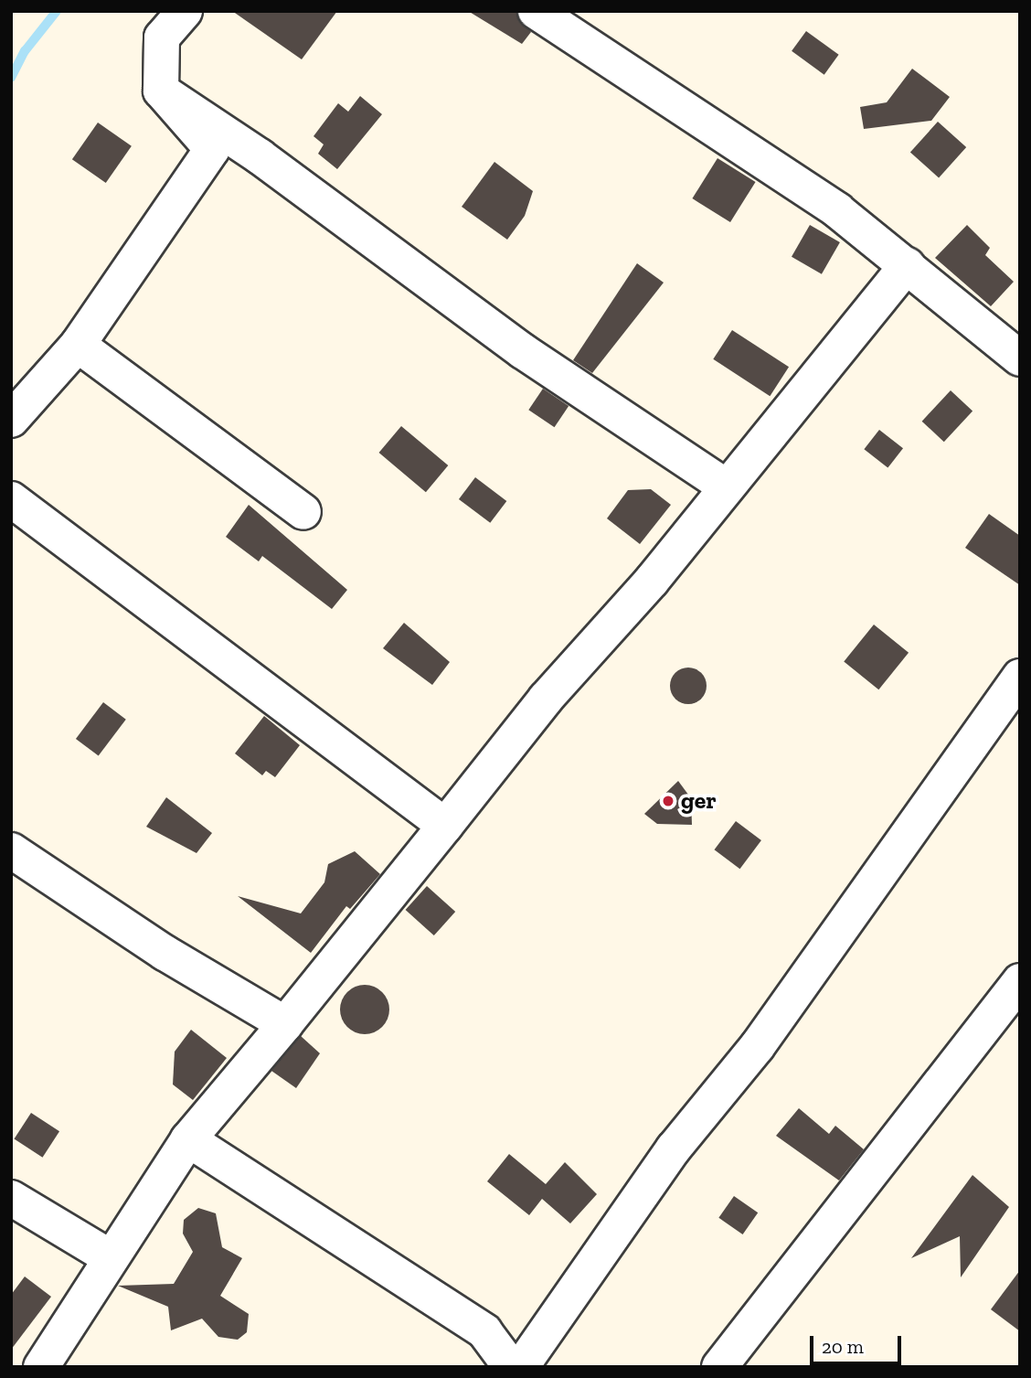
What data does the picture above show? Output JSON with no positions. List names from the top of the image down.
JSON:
{
  "places": ["ger"],
  "scale_bar": "20 m"
}
